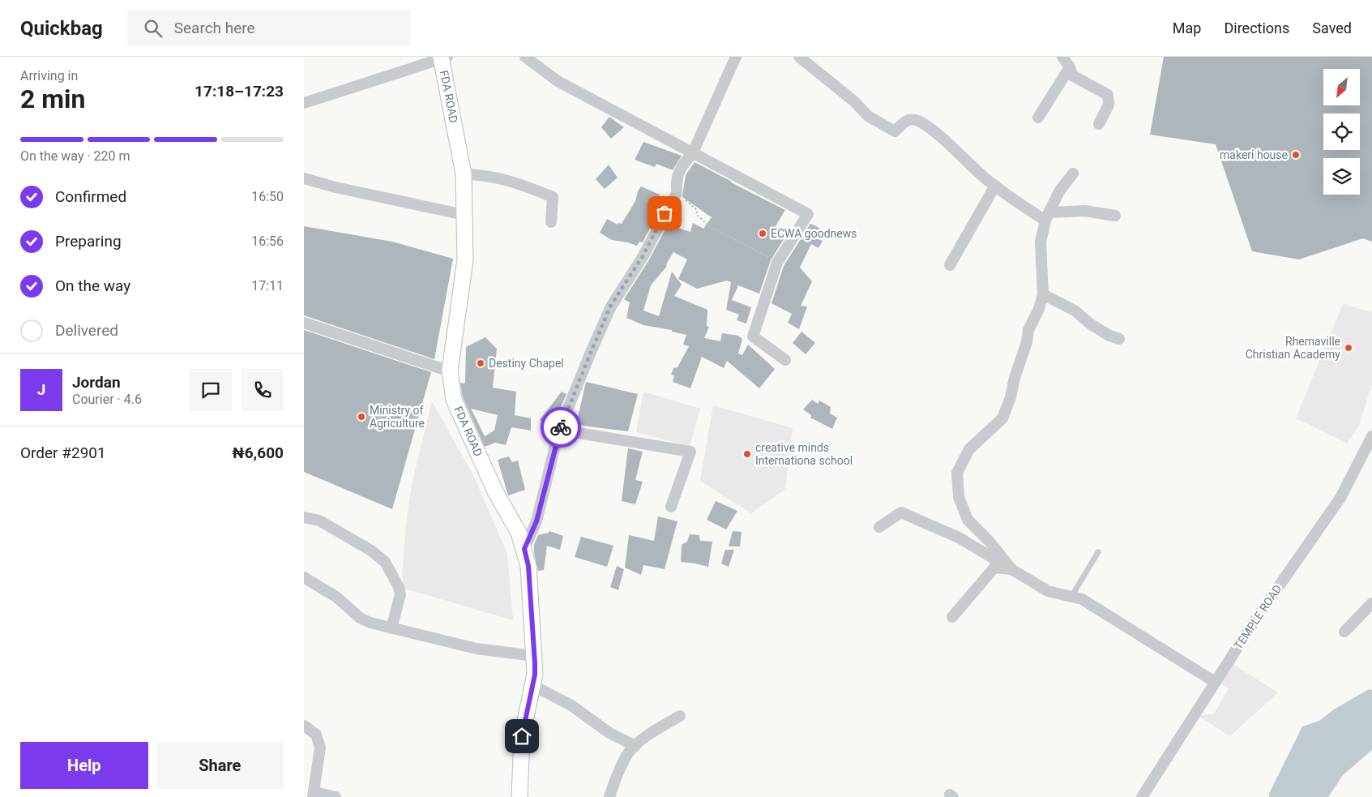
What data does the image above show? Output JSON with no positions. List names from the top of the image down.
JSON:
{
  "streets": {
    "street": ["FDA ROAD", "TEMPLE ROAD"]
  },
  "places": [
    "makeri house",
    "ECWA goodnews",
    "Rhemaville Christian Academy",
    "Destiny Chapel",
    "Ministry of Agriculture",
    "creative minds Internationa school"
  ],
  "north": "bottom left",
  "page": {
    "header": "Quickbag",
    "search": "Search here",
    "nav": ["Map", "Directions", "Saved"],
    "heading": ["2 min", "Arriving in", "17:18–17:23"],
    "panel": [
      "Jordan",
      "Courier · 4.6",
      "Order #2901",
      "₦6,600"
    ],
    "bar": "On the way · 220 m",
    "list": [
      ["Confirmed", "16:50"],
      ["Preparing", "16:56"],
      ["On the way", "17:11"],
      "Delivered"
    ],
    "round": "J",
    "buttons": ["Help", "Share"]
  }
}
